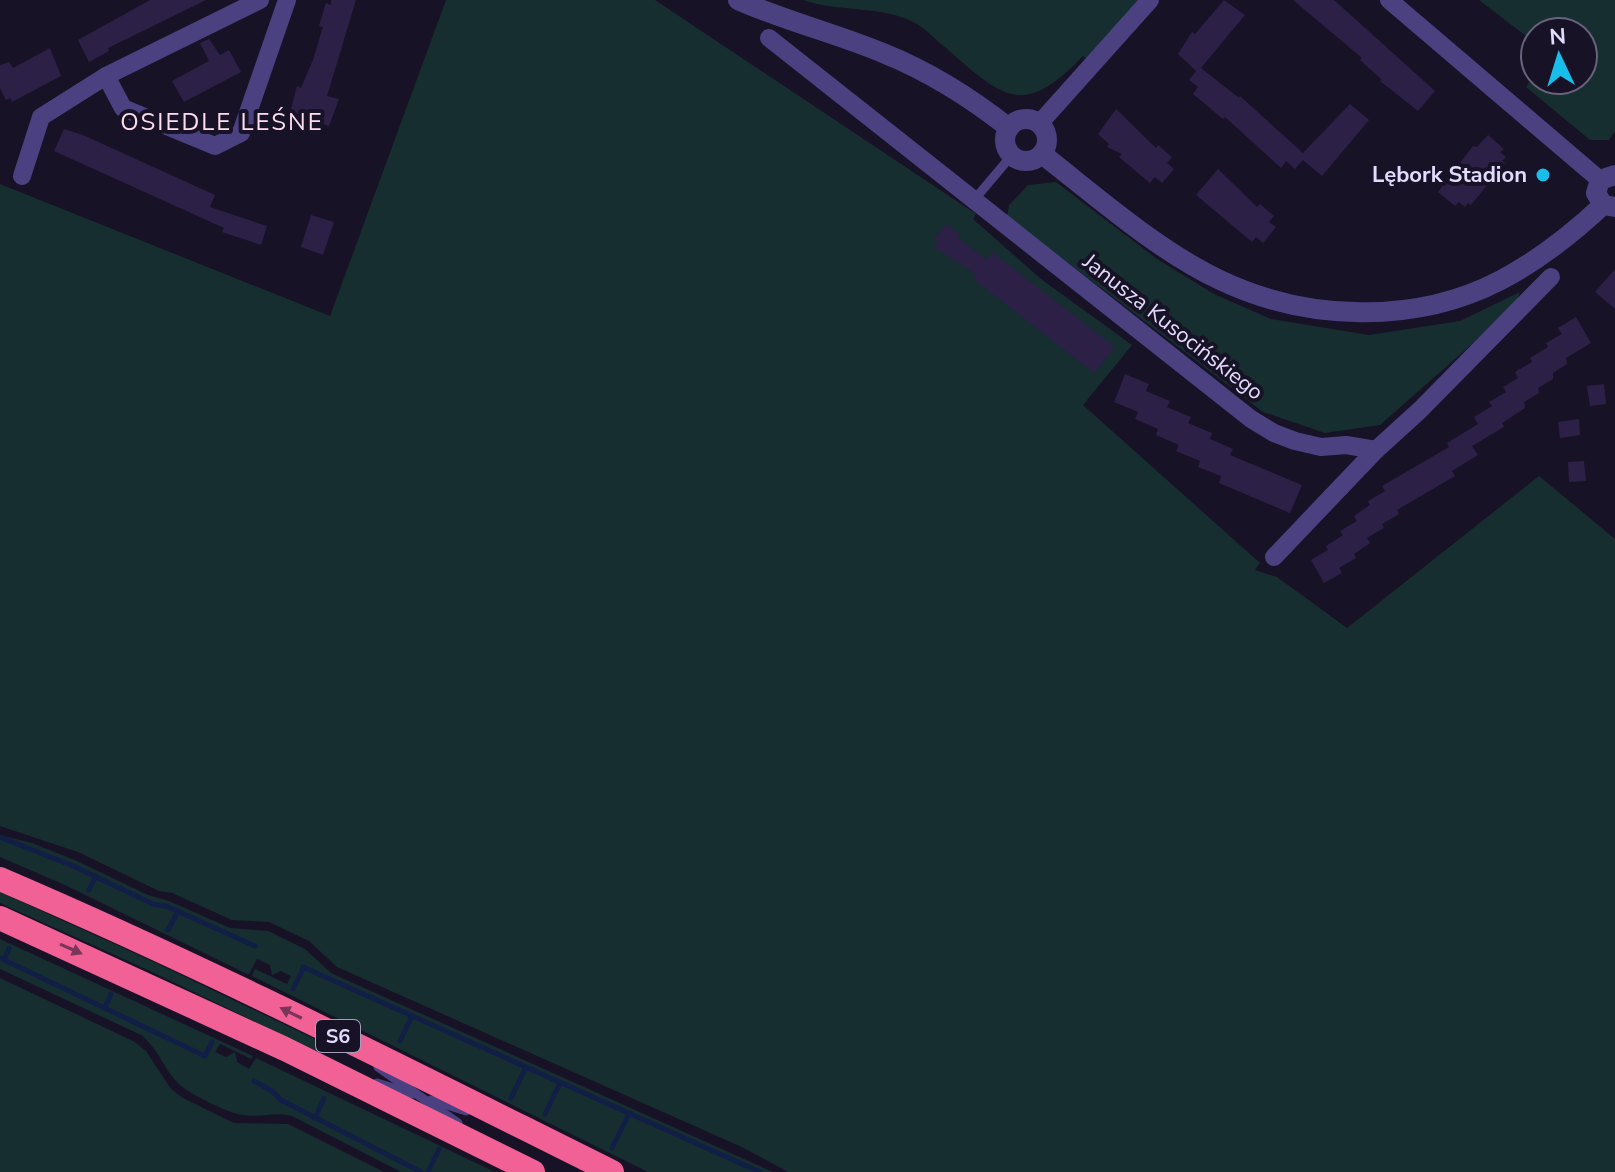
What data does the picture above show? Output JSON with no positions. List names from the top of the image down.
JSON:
{
  "streets": {
    "highway": ["S6"],
    "street": ["Janusza Kusocińskiego"]
  },
  "districts": ["OSIEDLE LEŚNE"],
  "places": ["Lębork Stadion"],
  "north": "top"
}
